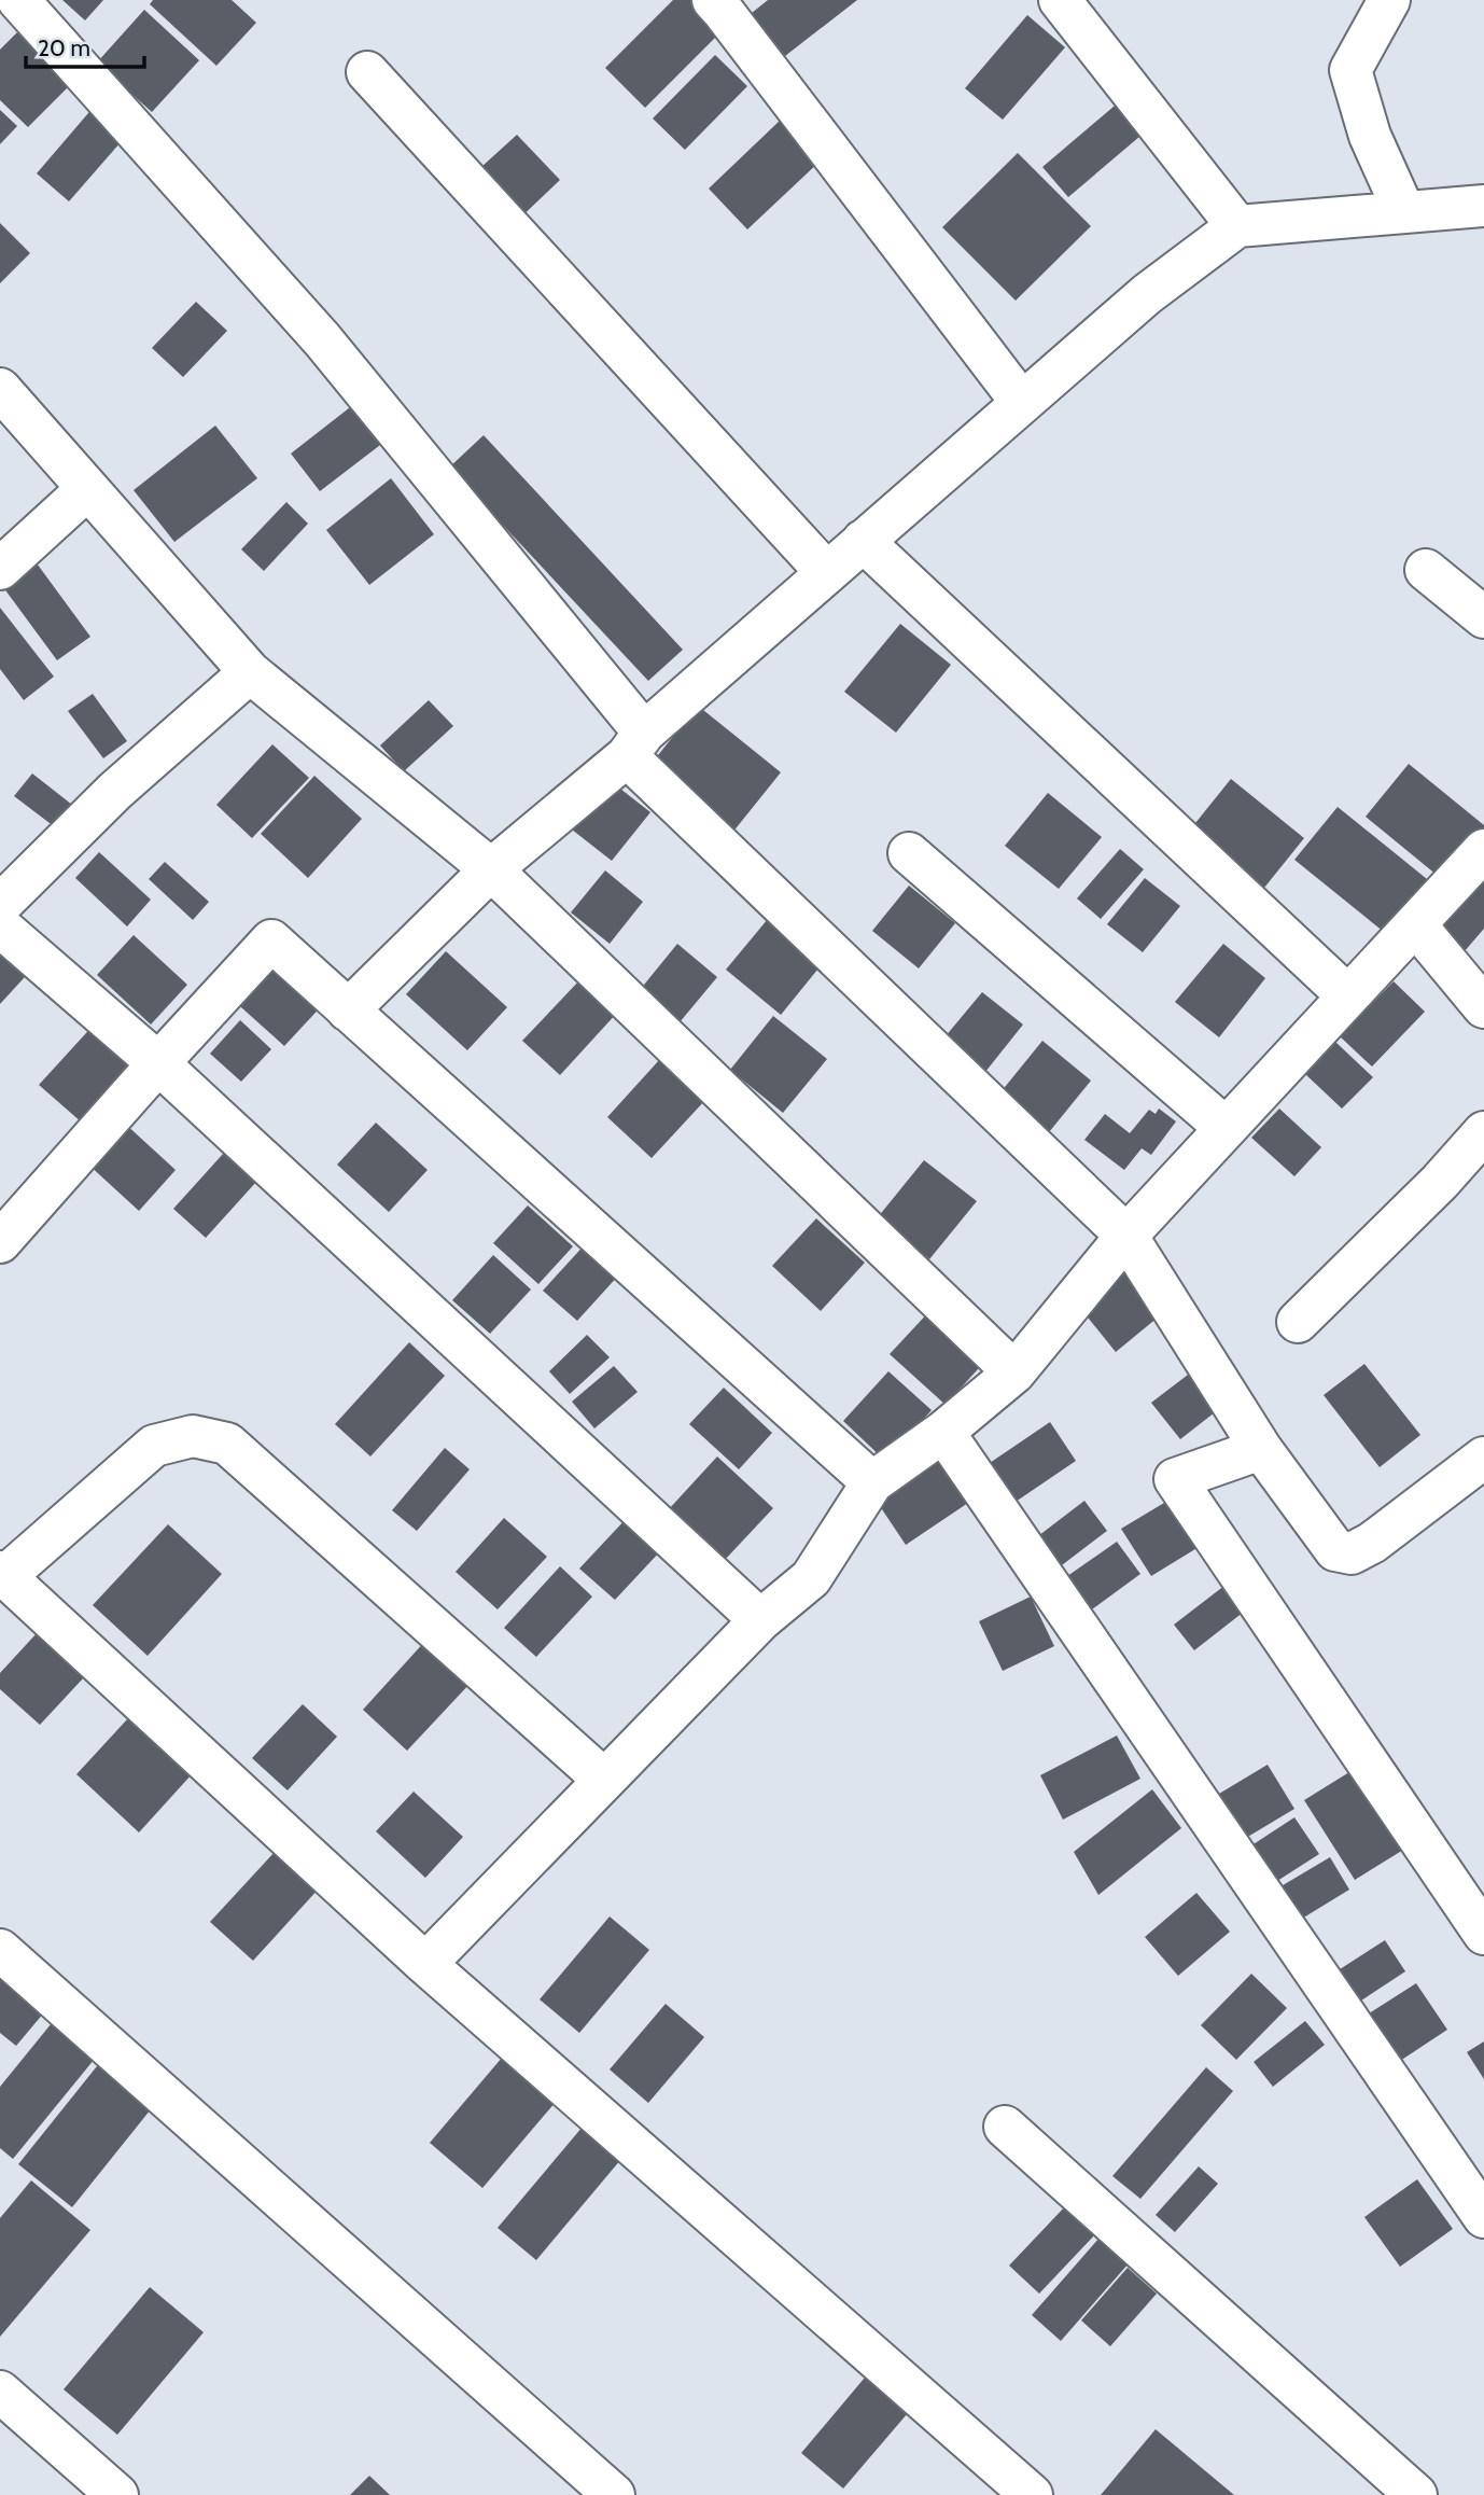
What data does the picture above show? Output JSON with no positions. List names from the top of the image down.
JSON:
{
  "scale_bar": "20 m"
}
